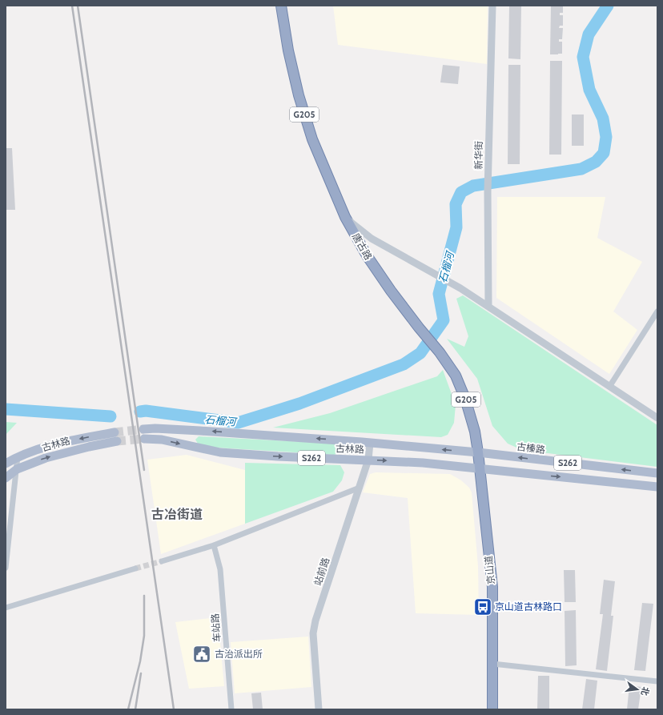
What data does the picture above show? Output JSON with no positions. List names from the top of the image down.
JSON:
{
  "streets": {
    "highway": ["G205", "唐古路", "京山道"],
    "main road": ["古林路", "古榛路", "S262"],
    "street": ["新华街", "站前路", "车站路"]
  },
  "crossings": [
    ["唐古路", "古林路"],
    ["唐古路", "古榛路"],
    ["唐古路", "S262"],
    ["唐古路", "京山道"],
    ["古林路", "古榛路"],
    ["古林路", "S262"],
    ["古林路", "京山道"],
    ["古林路", "站前路"],
    ["S262", "京山道"]
  ],
  "districts": ["古冶街道"],
  "water": ["石榴河"],
  "places": {
    "bus stop": ["京山道古林路口"],
    "public building": ["古治派出所"]
  },
  "north": "right"
}
